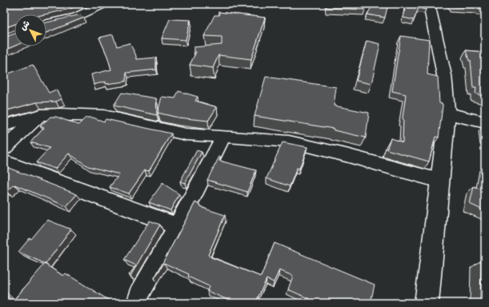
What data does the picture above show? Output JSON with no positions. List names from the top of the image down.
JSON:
{
  "north": "top left"
}
